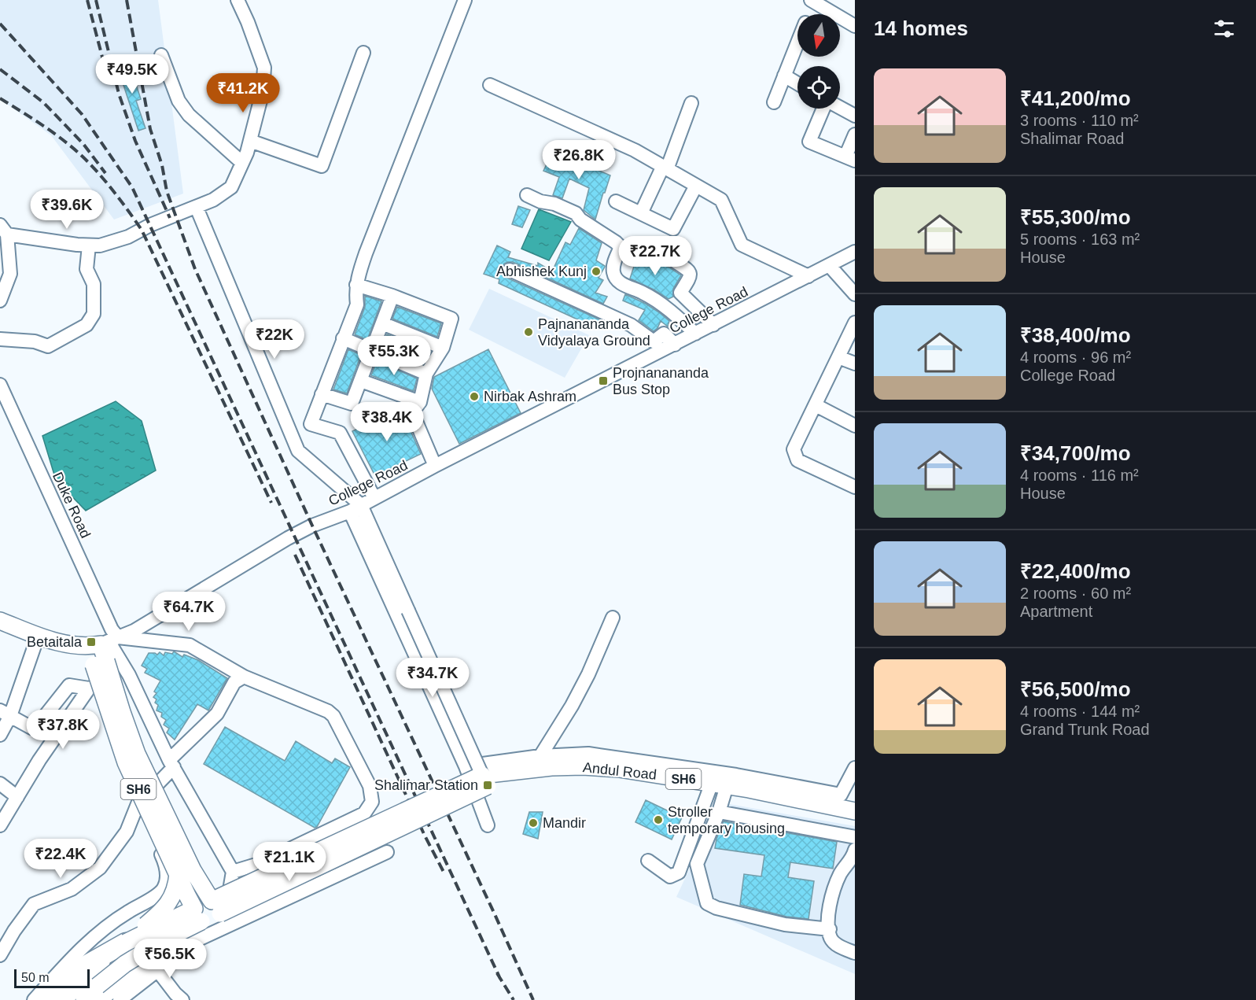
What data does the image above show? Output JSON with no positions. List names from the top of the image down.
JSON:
{
  "streets": {
    "main road": ["Andul Road", "SH6"],
    "street": ["College Road", "Duke Road"]
  },
  "crossings": [
    ["College Road", "Duke Road"],
    ["College Road", "SH6"],
    ["Duke Road", "SH6"],
    ["Andul Road", "SH6"]
  ],
  "places": {
    "other": [
      "Abhishek Kunj",
      "Pajnanananda Vidyalaya Ground",
      "Nirbak Ashram",
      "Stroller temporary housing",
      "Mandir"
    ],
    "transit": ["Projnanananda Bus Stop", "Betaitala", "Shalimar Station"]
  },
  "scale_bar": "50 m",
  "north": "bottom",
  "page": {
    "heading": "14 homes",
    "price": [
      "₹49.5K",
      "₹41.2K",
      "₹26.8K",
      "₹39.6K",
      "₹22.7K",
      "₹22K",
      "₹55.3K",
      "₹38.4K",
      "₹64.7K",
      "₹34.7K",
      "₹37.8K",
      "₹22.4K",
      "₹21.1K",
      "₹56.5K"
    ],
    "list": [
      {
        "name": "₹41,200/mo",
        "note": "3 rooms · 110 m² · Shalimar Road"
      },
      {
        "name": "₹55,300/mo",
        "note": "5 rooms · 163 m² · House"
      },
      {
        "name": "₹38,400/mo",
        "note": "4 rooms · 96 m² · College Road"
      },
      {
        "name": "₹34,700/mo",
        "note": "4 rooms · 116 m² · House"
      },
      {
        "name": "₹22,400/mo",
        "note": "2 rooms · 60 m² · Apartment"
      },
      {
        "name": "₹56,500/mo",
        "note": "4 rooms · 144 m² · Grand Trunk Road"
      }
    ],
    "scale": "50 m"
  }
}
